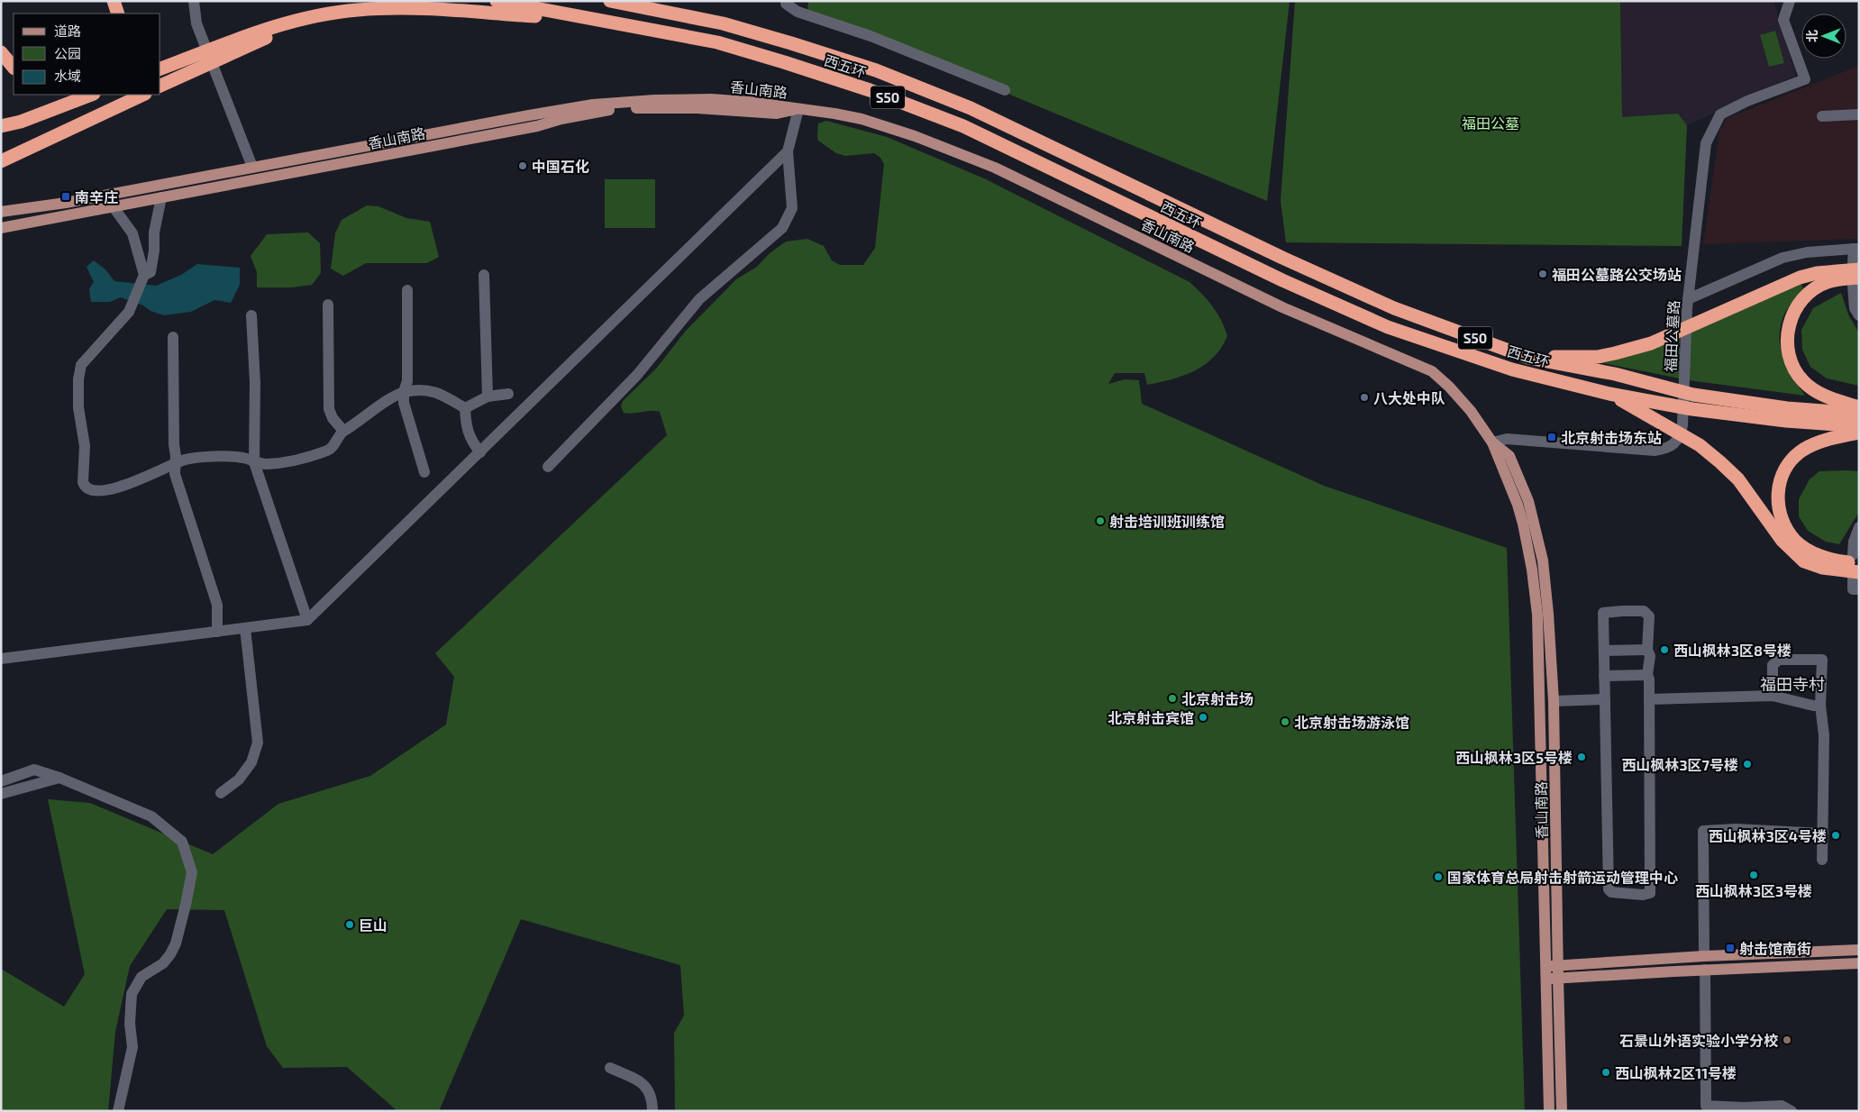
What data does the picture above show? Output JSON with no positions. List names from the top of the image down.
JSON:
{
  "streets": {
    "highway": ["西五环", "S50"],
    "main road": ["香山南路"],
    "street": ["福田公墓路"]
  },
  "crossings": [
    ["香山南路", "福田公墓路"]
  ],
  "districts": ["福田寺村"],
  "parks": ["福田公墓"],
  "places": {
    "other": [
      "中国石化",
      "福田公墓路公交场站",
      "八大处中队",
      "射击培训班训练馆",
      "西山枫林3区8号楼",
      "北京射击场",
      "北京射击宾馆",
      "北京射击场游泳馆",
      "西山枫林3区5号楼",
      "西山枫林3区7号楼",
      "西山枫林3区4号楼",
      "西山枫林3区3号楼",
      "国家体育总局射击射箭运动管理中心",
      "巨山",
      "石景山外语实验小学分校",
      "西山枫林2区11号楼"
    ],
    "transit": ["南辛庄", "北京射击场东站", "射击馆南街"]
  },
  "legend": ["道路", "公园", "水域"],
  "north": "left"
}
